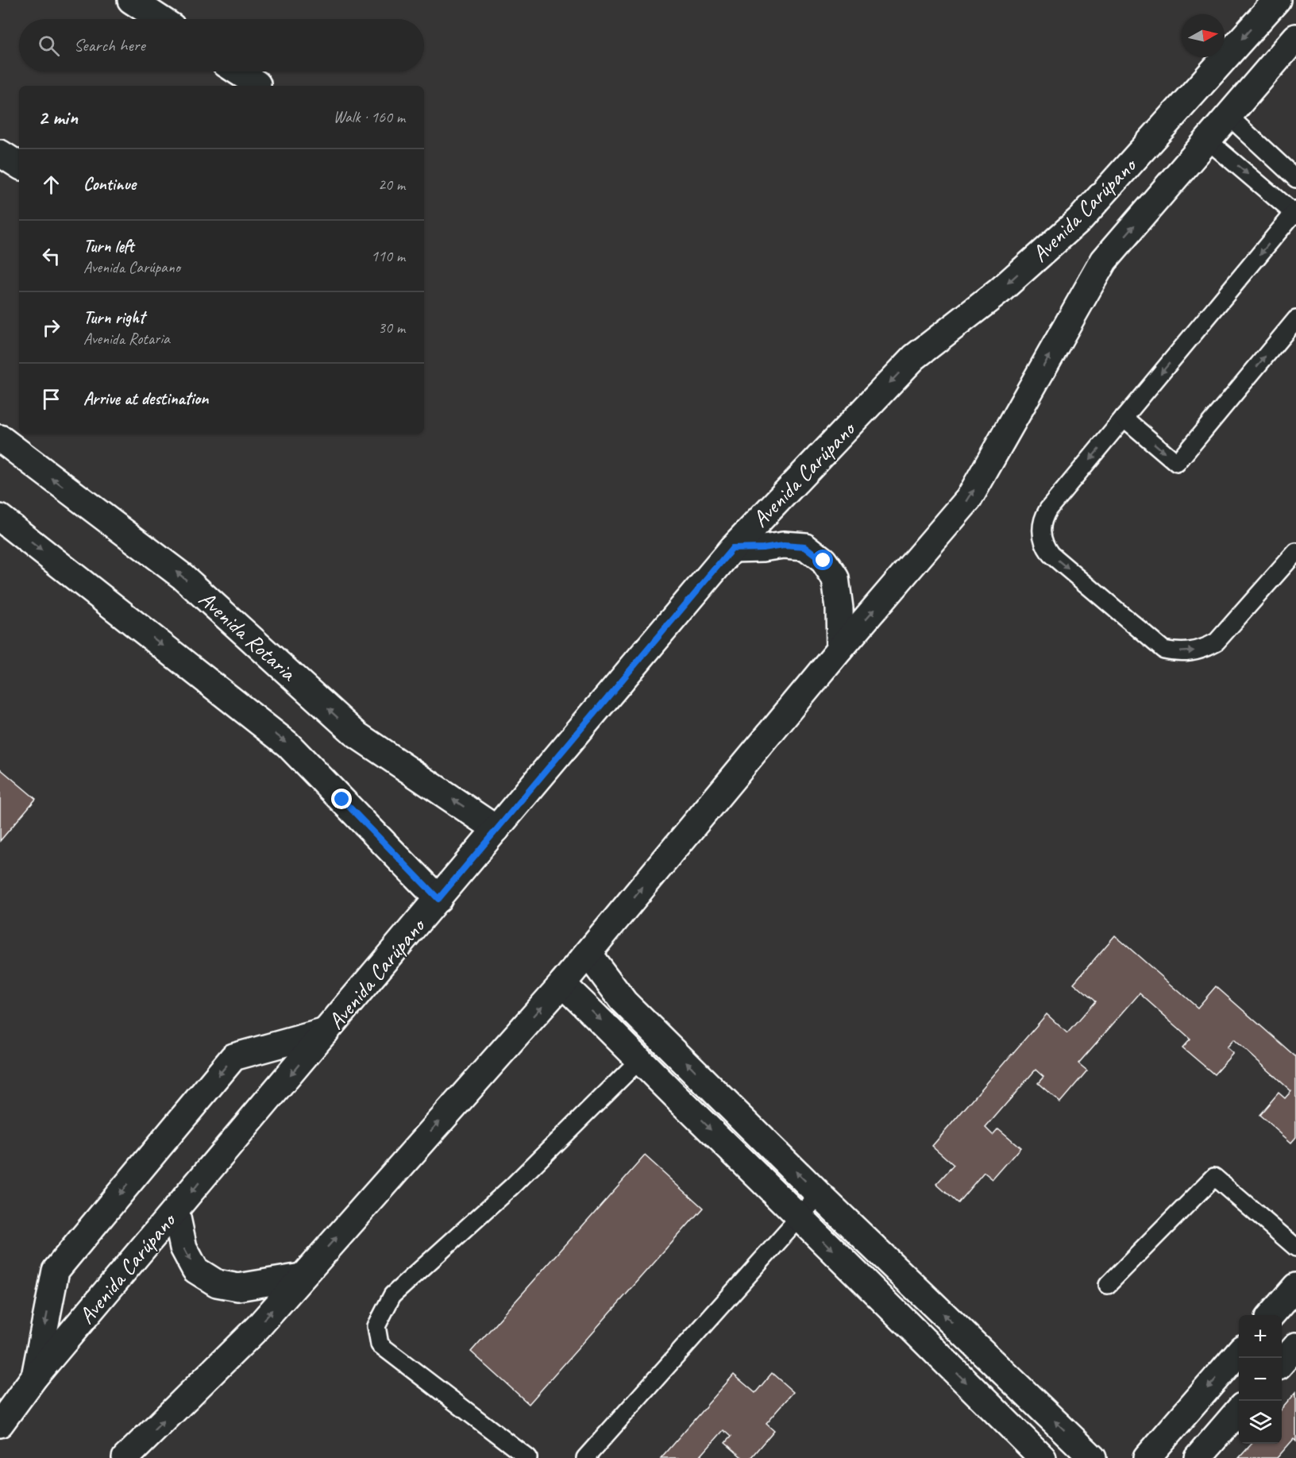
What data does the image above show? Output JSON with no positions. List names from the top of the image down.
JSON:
{
  "streets": {
    "main road": ["Avenida Carúpano", "Avenida Rotaria"]
  },
  "crossings": [
    ["Avenida Carúpano", "Avenida Rotaria"]
  ],
  "north": "right",
  "page": {
    "search": "Search here",
    "heading": ["2 min", "Walk · 160 m"],
    "list": [
      ["Continue", "20 m"],
      ["Turn left", "Avenida Carúpano", "110 m"],
      ["Turn right", "Avenida Rotaria", "30 m"],
      "Arrive at destination"
    ],
    "map_buttons": ["+", "−"]
  }
}
